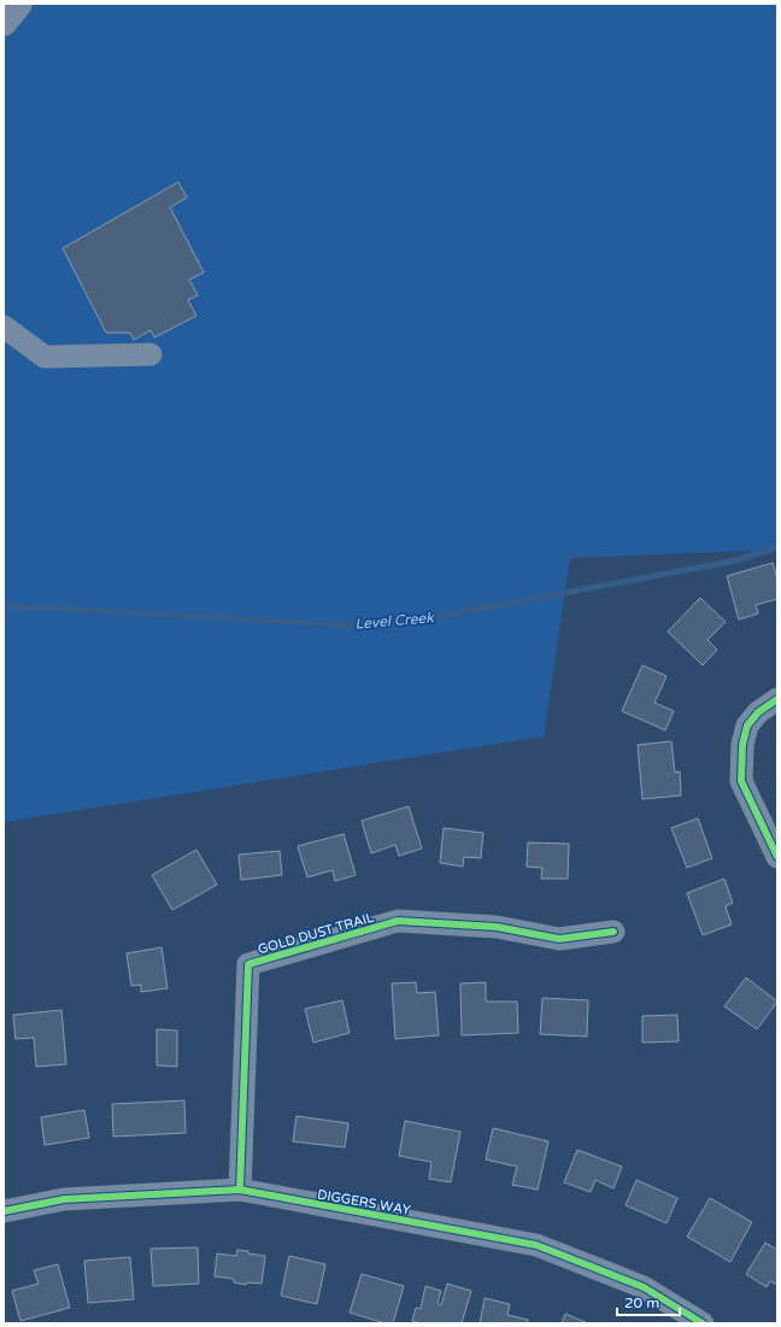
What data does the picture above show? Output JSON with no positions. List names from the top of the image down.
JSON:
{
  "streets": {
    "street": ["GOLD DUST TRAIL", "DIGGERS WAY"]
  },
  "crossings": [
    ["GOLD DUST TRAIL", "DIGGERS WAY"]
  ],
  "water": ["Level Creek"],
  "scale_bar": "20 m"
}
